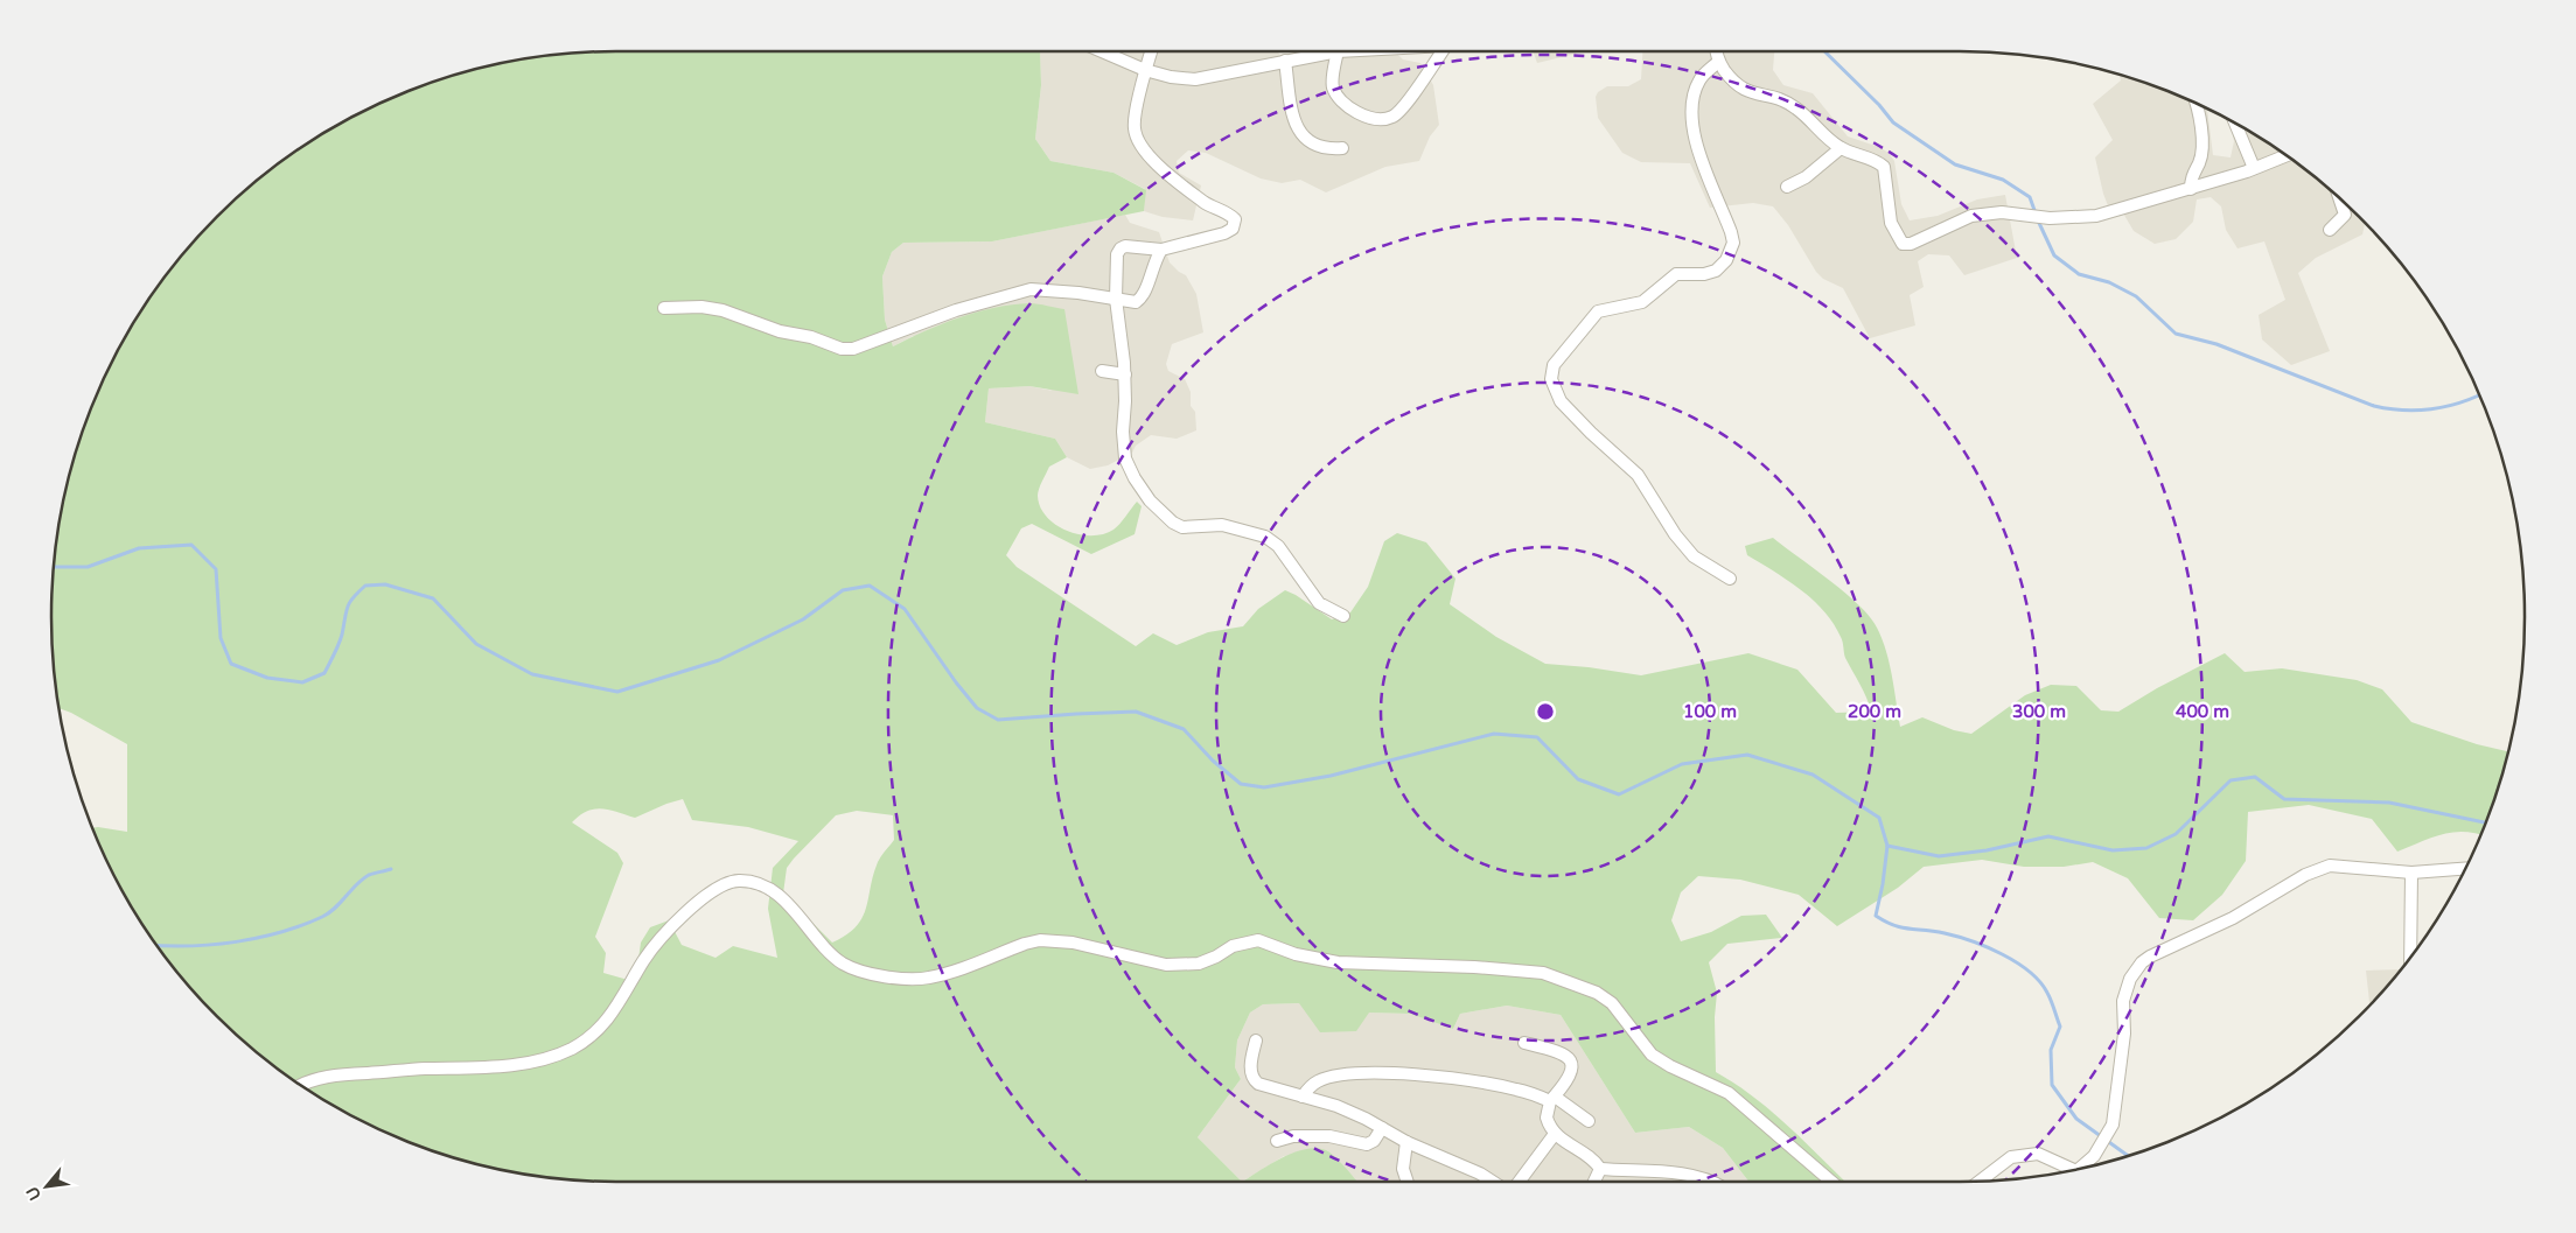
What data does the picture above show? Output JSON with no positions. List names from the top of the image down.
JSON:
{
  "north": "bottom left",
  "rings": [
    "100 m",
    "200 m",
    "300 m",
    "400 m"
  ]
}
